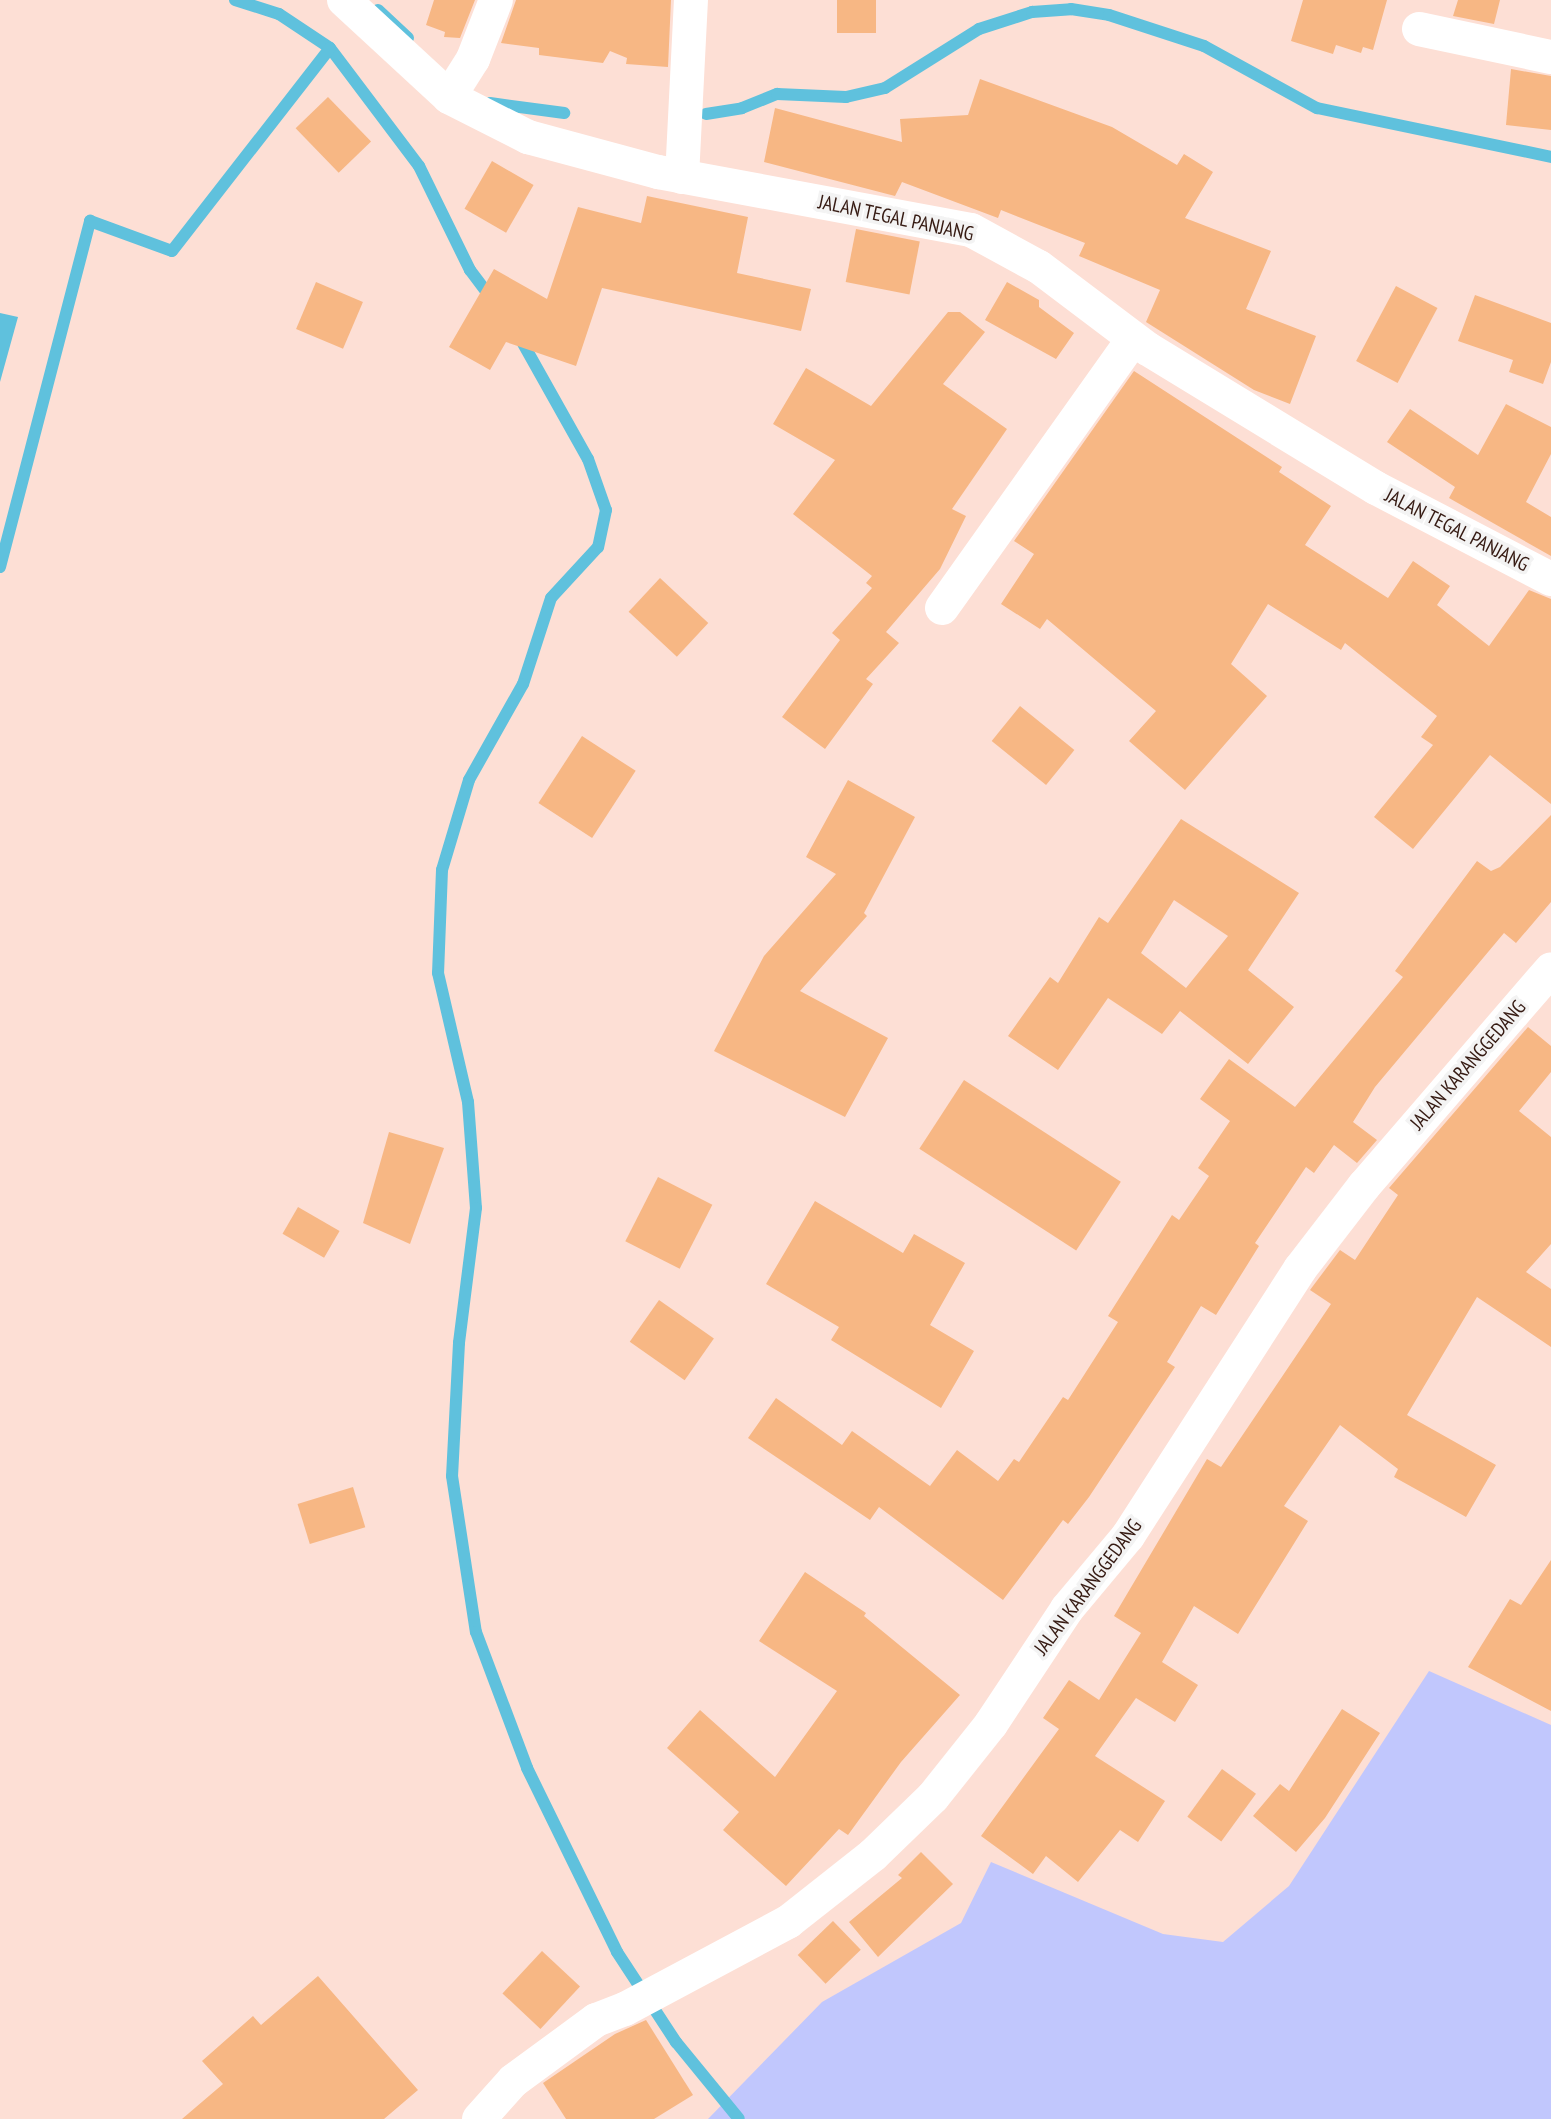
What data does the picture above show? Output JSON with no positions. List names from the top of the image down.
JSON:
{
  "streets": {
    "street": ["JALAN TEGAL PANJANG", "JALAN KARANGGEDANG"]
  }
}
